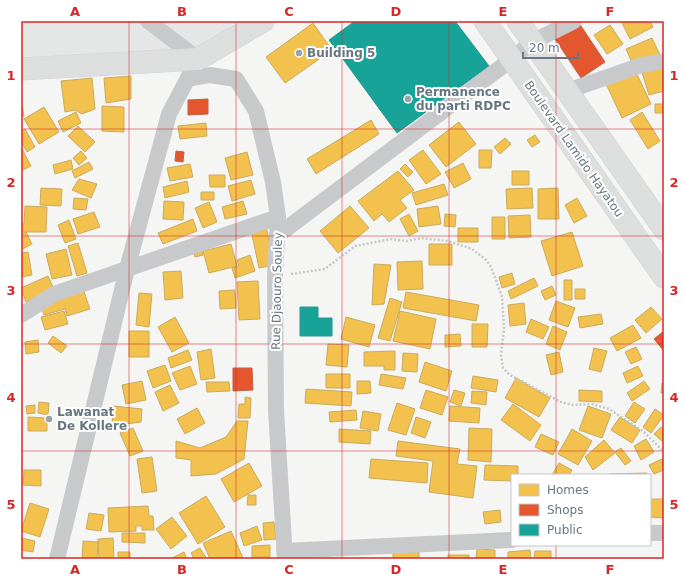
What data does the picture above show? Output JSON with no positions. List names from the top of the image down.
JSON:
{
  "streets": {
    "main road": ["Boulevard Lamido Hayatou"],
    "street": ["Rue Djaouro Souley"]
  },
  "places": ["Building 5", "Permanence du parti RDPC", "Lawanat De Kollere"],
  "legend": ["Homes", "Shops", "Public"],
  "scale_bar": "20 m",
  "grid": {
    "columns": [
      "A",
      "B",
      "C",
      "D",
      "E",
      "F"
    ],
    "rows": [
      "1",
      "2",
      "3",
      "4",
      "5"
    ]
  }
}
